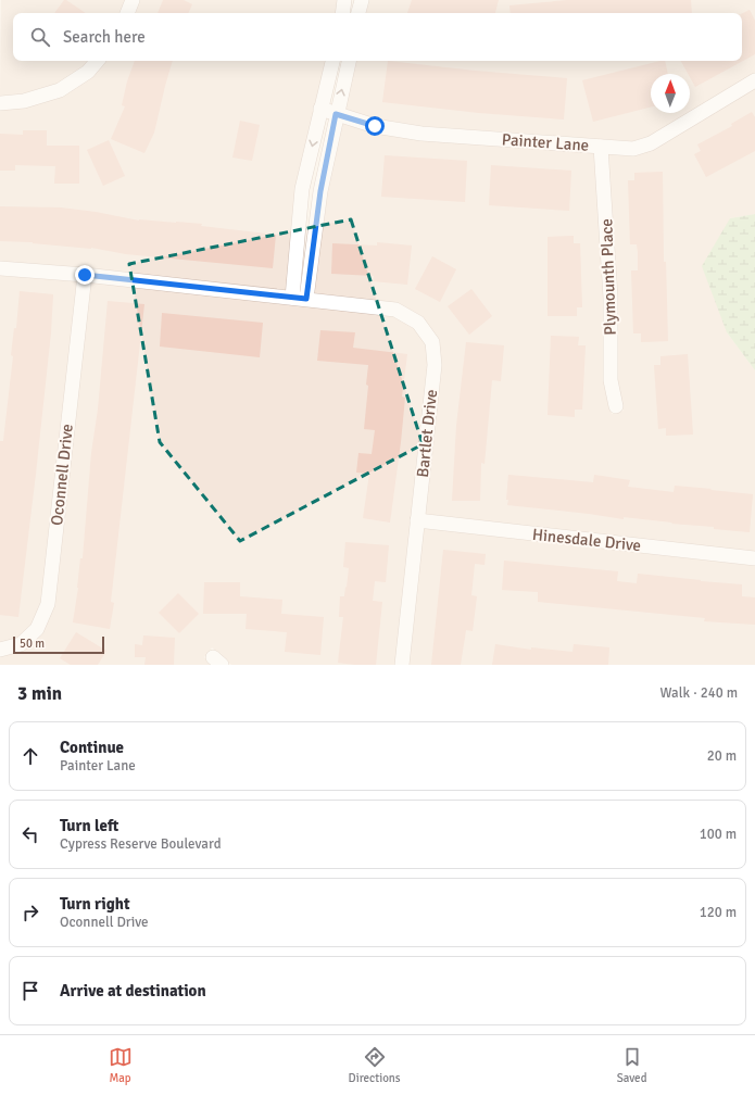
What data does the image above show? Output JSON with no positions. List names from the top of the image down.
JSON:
{
  "streets": {
    "street": [
      "Painter Lane",
      "Plymounth Place",
      "Bartlet Drive",
      "Oconnell Drive",
      "Hinesdale Drive"
    ]
  },
  "crossings": [
    ["Painter Lane", "Plymounth Place"],
    ["Bartlet Drive", "Hinesdale Drive"]
  ],
  "scale_bar": "50 m",
  "north": "top",
  "page": {
    "search": "Search here",
    "scale": "50 m",
    "heading": ["3 min", "Walk · 240 m"],
    "list": [
      ["Continue", "Painter Lane", "20 m"],
      ["Turn left", "Cypress Reserve Boulevard", "100 m"],
      ["Turn right", "Oconnell Drive", "120 m"],
      "Arrive at destination"
    ],
    "nav": ["Map", "Directions", "Saved"]
  }
}
